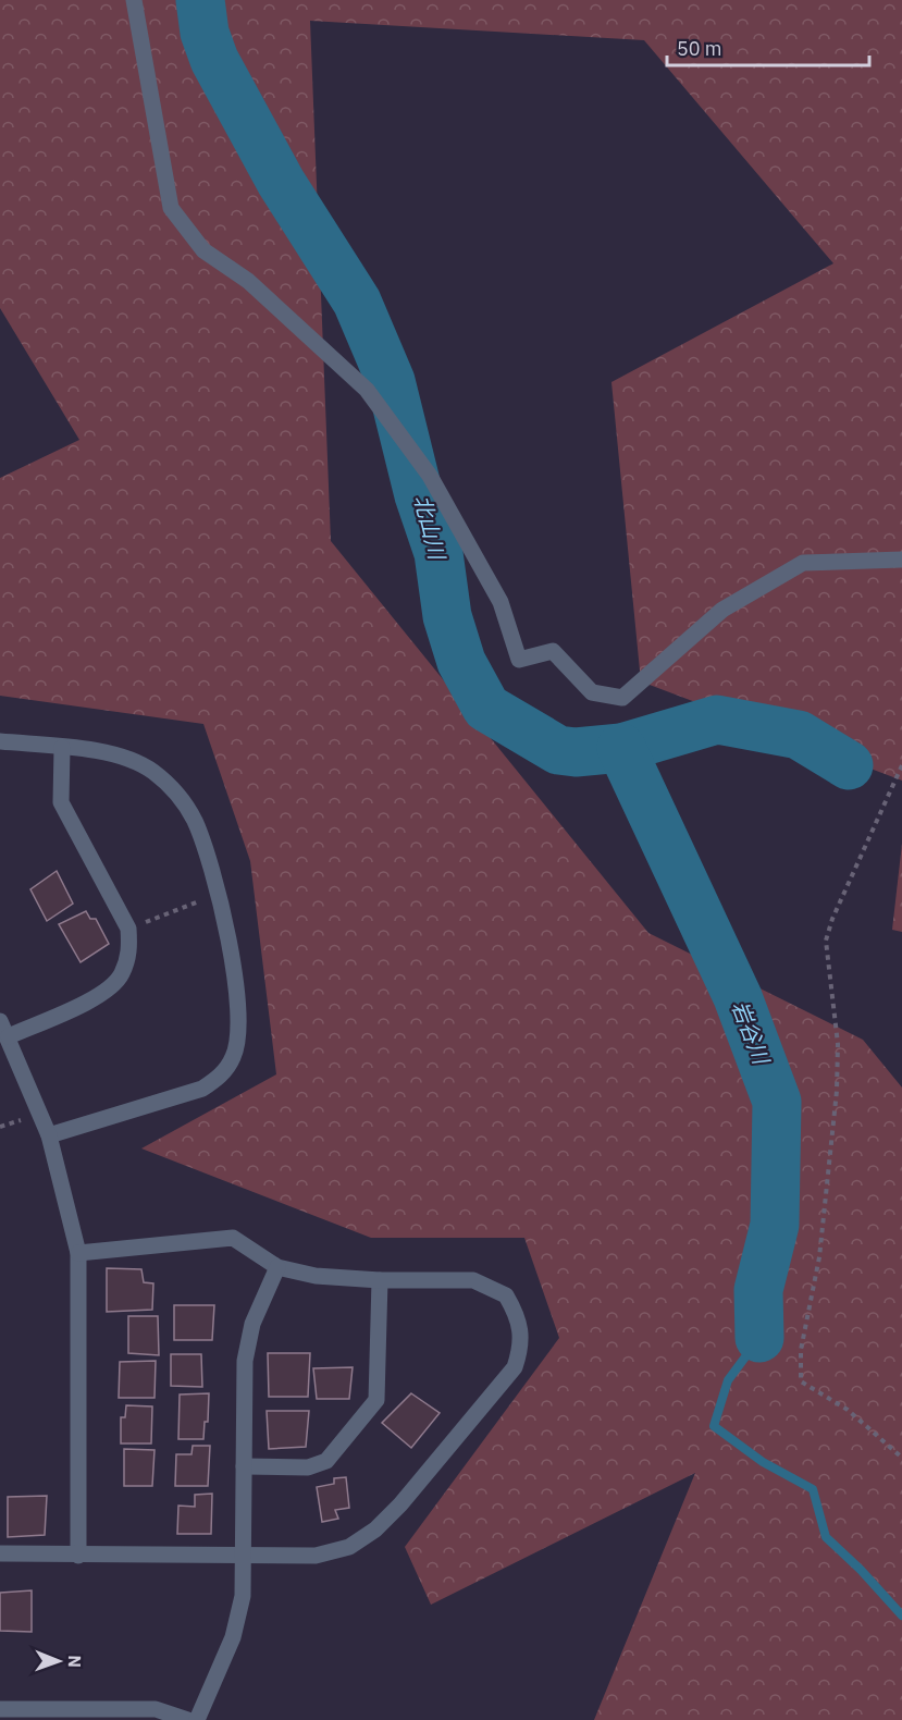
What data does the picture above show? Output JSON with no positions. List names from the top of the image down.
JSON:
{
  "water": ["北山川", "岩谷川"],
  "scale_bar": "50 m",
  "north": "right"
}
